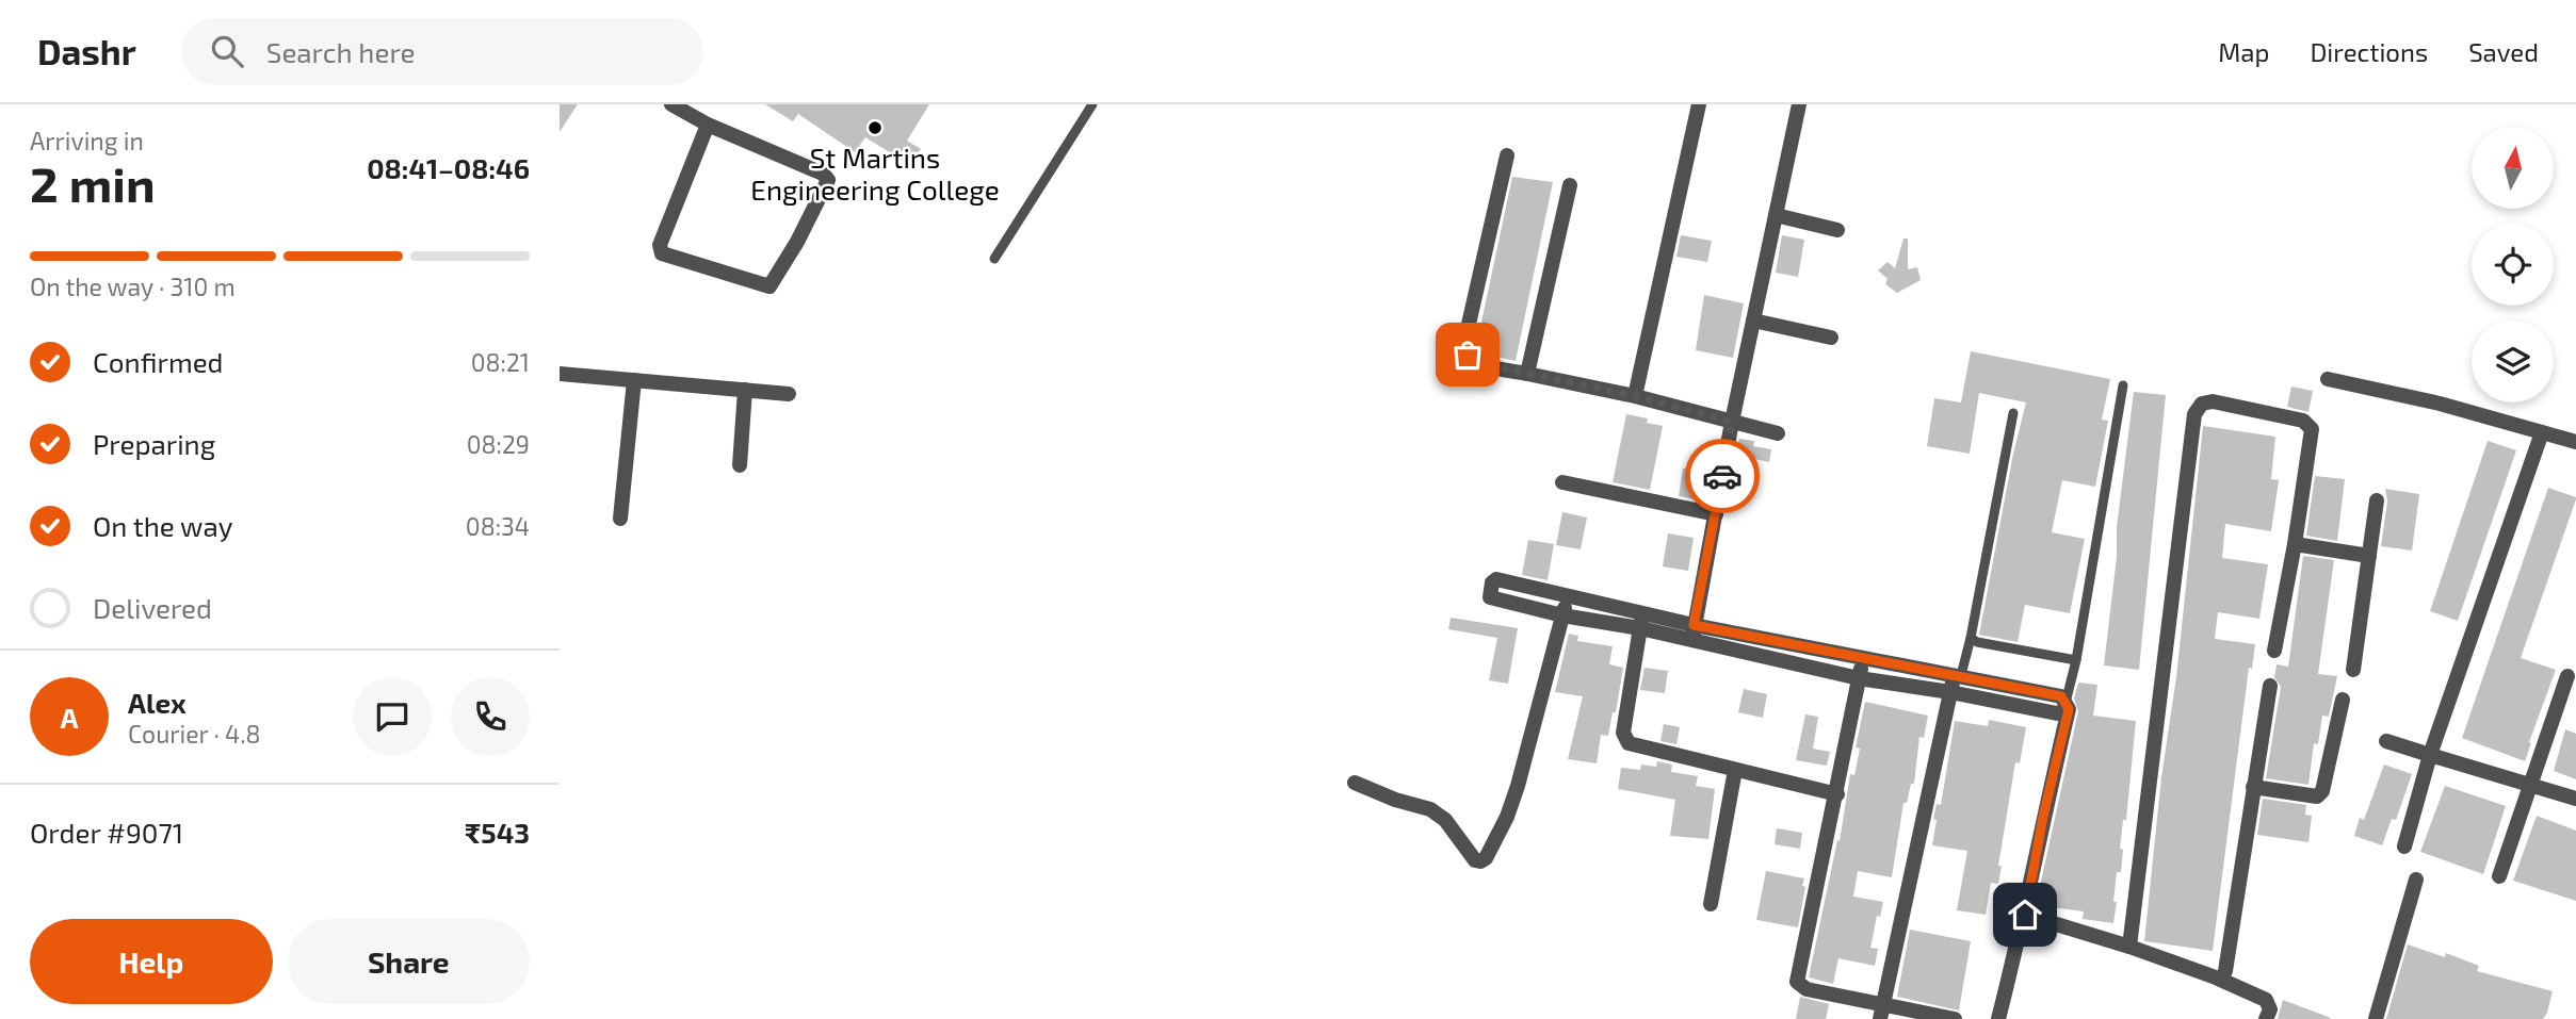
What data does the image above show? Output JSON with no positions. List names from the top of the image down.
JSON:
{
  "places": ["St Martins Engineering College"],
  "north": "top",
  "page": {
    "header": "Dashr",
    "search": "Search here",
    "nav": ["Map", "Directions", "Saved"],
    "heading": ["2 min", "Arriving in", "08:41–08:46"],
    "panel": [
      "Alex",
      "Courier · 4.8",
      "Order #9071",
      "₹543"
    ],
    "bar": "On the way · 310 m",
    "list": [
      ["Confirmed", "08:21"],
      ["Preparing", "08:29"],
      ["On the way", "08:34"],
      "Delivered"
    ],
    "round": "A",
    "buttons": ["Help", "Share"]
  }
}
